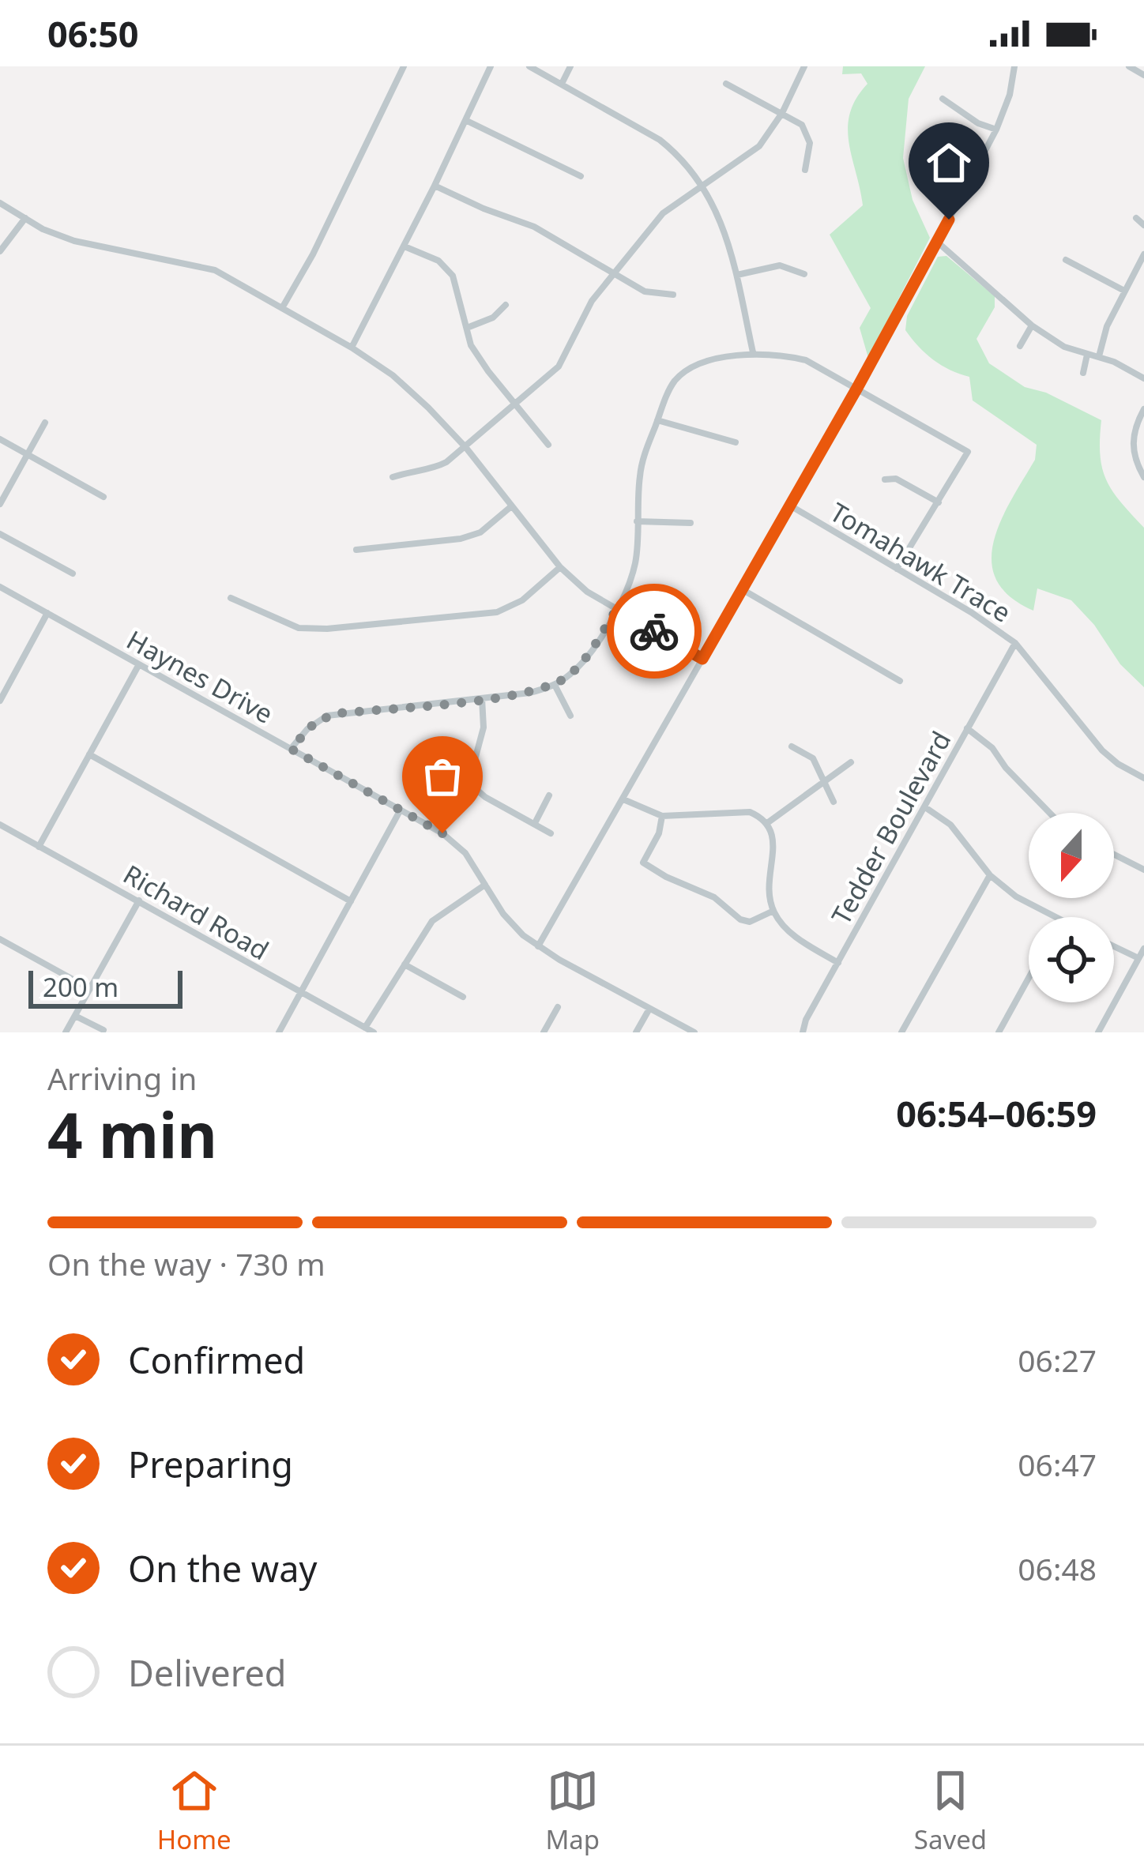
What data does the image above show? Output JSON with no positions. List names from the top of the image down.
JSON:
{
  "streets": {
    "street": [
      "Tomahawk Trace",
      "Haynes Drive",
      "Tedder Boulevard",
      "Richard Road"
    ]
  },
  "crossings": [
    ["Tomahawk Trace", "Tedder Boulevard"]
  ],
  "scale_bar": "200 m",
  "north": "bottom",
  "page": {
    "status": "06:50",
    "scale": "200 m",
    "heading": ["4 min", "Arriving in", "06:54–06:59"],
    "bar": "On the way · 730 m",
    "list": [
      ["Confirmed", "06:27"],
      ["Preparing", "06:47"],
      ["On the way", "06:48"],
      "Delivered"
    ],
    "tabs": ["Home", "Map", "Saved"]
  }
}
